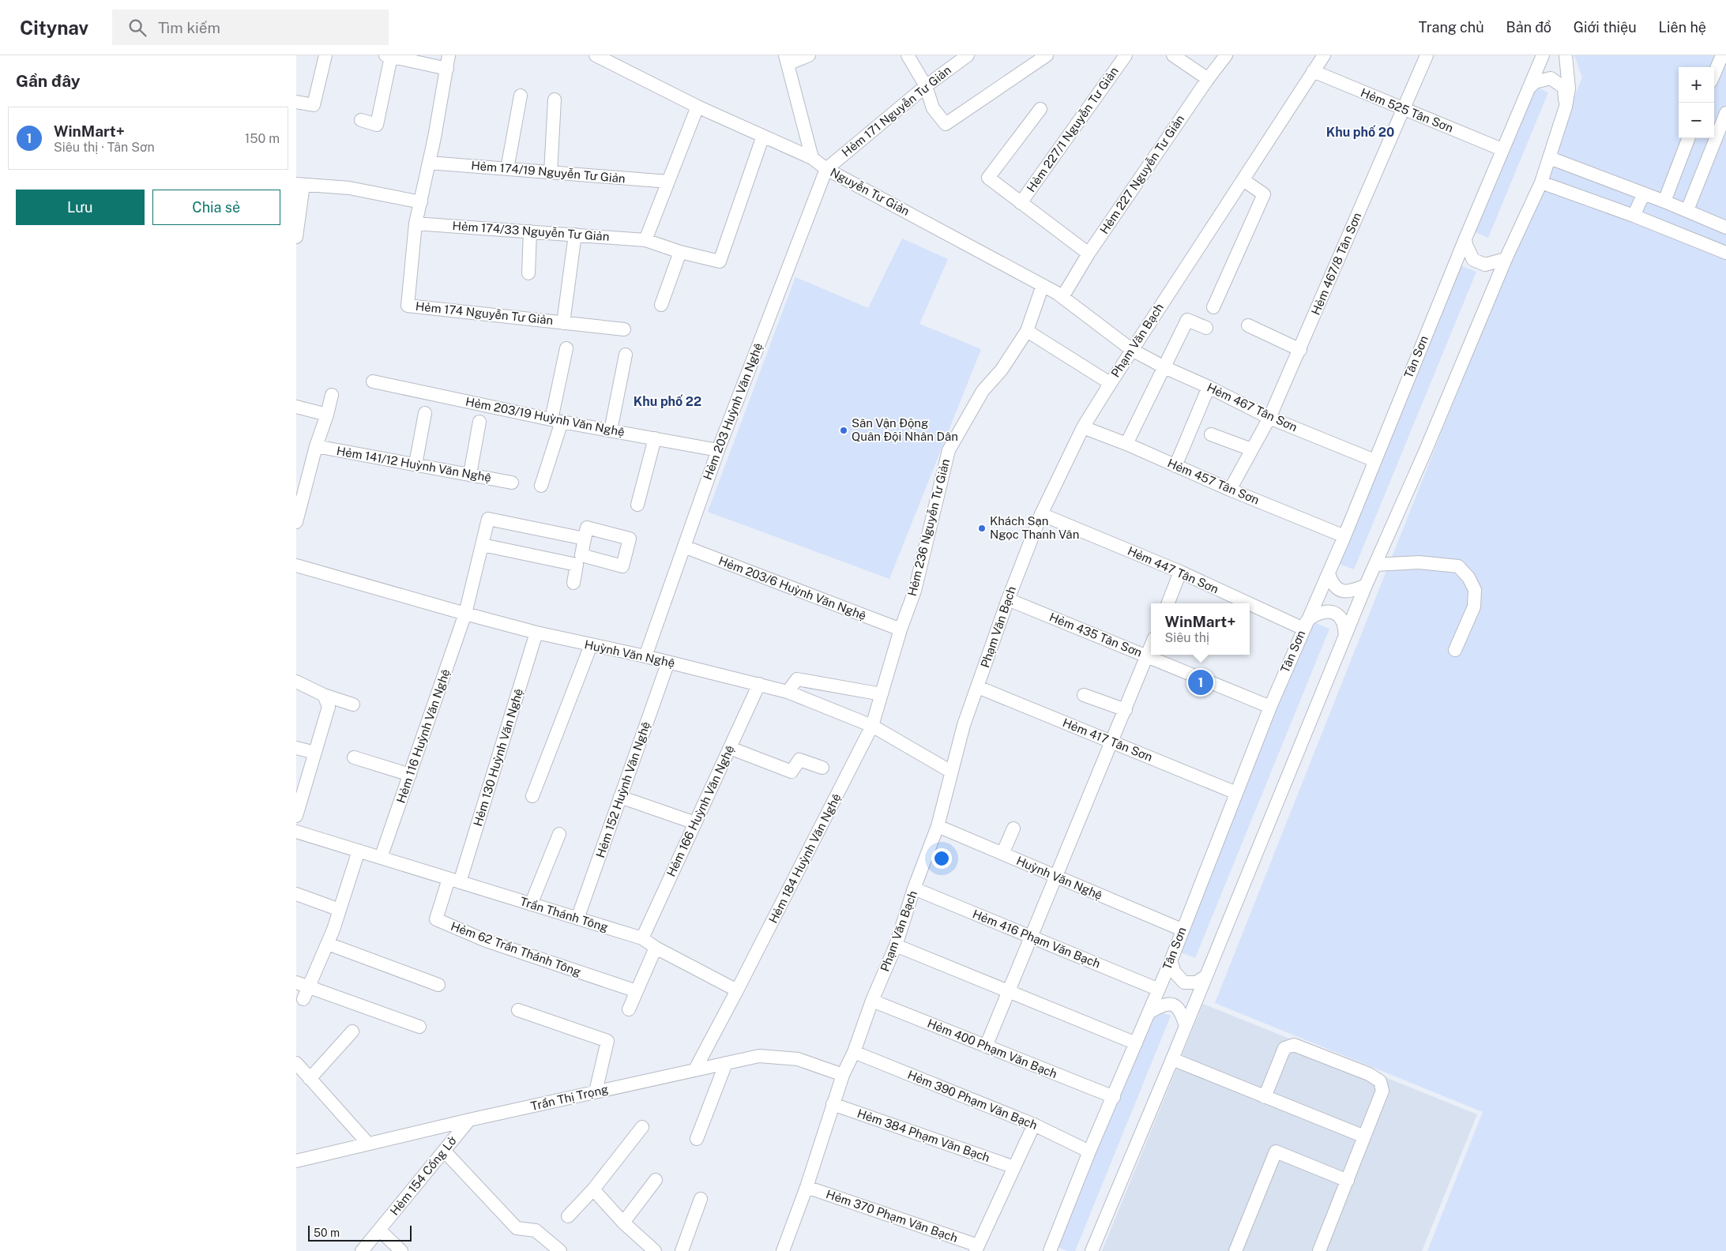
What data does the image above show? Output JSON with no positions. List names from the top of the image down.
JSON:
{
  "streets": {
    "street": [
      "Hẻm 525 Tân Sơn",
      "Hẻm 171 Nguyễn Tư Giản",
      "Hẻm 227/1 Nguyễn Tư Giản",
      "Hẻm 174/19 Nguyễn Tư Giản",
      "Hẻm 227 Nguyễn Tư Giản",
      "Nguyễn Tư Giản",
      "Hẻm 174/33 Nguyễn Tư Giản",
      "Hẻm 467/8 Tân Sơn",
      "Hẻm 174 Nguyễn Tư Giản",
      "Phạm Văn Bạch",
      "Tân Sơn",
      "Hẻm 467 Tân Sơn",
      "Hẻm 203 Huỳnh Văn Nghệ",
      "Hẻm 203/19 Huỳnh Văn Nghệ",
      "Hẻm 141/12 Huỳnh Văn Nghệ",
      "Hẻm 457 Tân Sơn",
      "Hẻm 236 Nguyễn Tư Giản",
      "Hẻm 447 Tân Sơn",
      "Hẻm 203/6 Huỳnh Văn Nghệ",
      "Hẻm 435 Tân Sơn",
      "Huỳnh Văn Nghệ",
      "Hẻm 116 Huỳnh Văn Nghệ",
      "Hẻm 417 Tân Sơn",
      "Hẻm 130 Huỳnh Văn Nghệ",
      "Hẻm 152 Huỳnh Văn Nghệ",
      "Hẻm 166 Huỳnh Văn Nghệ",
      "Hẻm 184 Huỳnh Văn Nghệ",
      "Trần Thánh Tông",
      "Hẻm 416 Phạm Văn Bạch",
      "Hẻm 62 Trần Thánh Tông",
      "Hẻm 400 Phạm Văn Bạch",
      "Trần Thị Trọng",
      "Hẻm 390 Phạm Văn Bạch",
      "Hẻm 384 Phạm Văn Bạch",
      "Hẻm 154 Cống Lở",
      "Hẻm 370 Phạm Văn Bạch"
    ]
  },
  "crossings": [
    ["Hẻm 525 Tân Sơn", "Hẻm 467/8 Tân Sơn"],
    ["Hẻm 525 Tân Sơn", "Phạm Văn Bạch"],
    ["Hẻm 525 Tân Sơn", "Tân Sơn"],
    ["Hẻm 171 Nguyễn Tư Giản", "Nguyễn Tư Giản"],
    ["Hẻm 171 Nguyễn Tư Giản", "Hẻm 203 Huỳnh Văn Nghệ"],
    ["Hẻm 227/1 Nguyễn Tư Giản", "Hẻm 227 Nguyễn Tư Giản"],
    ["Hẻm 174/19 Nguyễn Tư Giản", "Hẻm 174 Nguyễn Tư Giản"],
    ["Hẻm 227 Nguyễn Tư Giản", "Nguyễn Tư Giản"],
    ["Nguyễn Tư Giản", "Hẻm 174/33 Nguyễn Tư Giản"],
    ["Nguyễn Tư Giản", "Phạm Văn Bạch"],
    ["Nguyễn Tư Giản", "Hẻm 467 Tân Sơn"],
    ["Nguyễn Tư Giản", "Hẻm 203 Huỳnh Văn Nghệ"],
    ["Nguyễn Tư Giản", "Hẻm 236 Nguyễn Tư Giản"],
    ["Hẻm 174/33 Nguyễn Tư Giản", "Hẻm 174 Nguyễn Tư Giản"],
    ["Hẻm 467/8 Tân Sơn", "Hẻm 467 Tân Sơn"],
    ["Hẻm 467/8 Tân Sơn", "Hẻm 457 Tân Sơn"],
    ["Phạm Văn Bạch", "Hẻm 467 Tân Sơn"],
    ["Phạm Văn Bạch", "Hẻm 457 Tân Sơn"],
    ["Phạm Văn Bạch", "Hẻm 447 Tân Sơn"],
    ["Phạm Văn Bạch", "Hẻm 435 Tân Sơn"],
    ["Phạm Văn Bạch", "Huỳnh Văn Nghệ"],
    ["Phạm Văn Bạch", "Hẻm 417 Tân Sơn"],
    ["Phạm Văn Bạch", "Hẻm 416 Phạm Văn Bạch"],
    ["Phạm Văn Bạch", "Hẻm 400 Phạm Văn Bạch"],
    ["Phạm Văn Bạch", "Trần Thị Trọng"],
    ["Phạm Văn Bạch", "Hẻm 390 Phạm Văn Bạch"],
    ["Phạm Văn Bạch", "Hẻm 384 Phạm Văn Bạch"],
    ["Phạm Văn Bạch", "Hẻm 370 Phạm Văn Bạch"],
    ["Tân Sơn", "Hẻm 467 Tân Sơn"],
    ["Tân Sơn", "Hẻm 457 Tân Sơn"],
    ["Tân Sơn", "Hẻm 447 Tân Sơn"],
    ["Tân Sơn", "Hẻm 435 Tân Sơn"],
    ["Tân Sơn", "Huỳnh Văn Nghệ"],
    ["Tân Sơn", "Hẻm 417 Tân Sơn"],
    ["Tân Sơn", "Hẻm 416 Phạm Văn Bạch"],
    ["Tân Sơn", "Hẻm 400 Phạm Văn Bạch"],
    ["Tân Sơn", "Hẻm 390 Phạm Văn Bạch"],
    ["Hẻm 203 Huỳnh Văn Nghệ", "Hẻm 203/19 Huỳnh Văn Nghệ"],
    ["Hẻm 203 Huỳnh Văn Nghệ", "Hẻm 203/6 Huỳnh Văn Nghệ"],
    ["Hẻm 203 Huỳnh Văn Nghệ", "Huỳnh Văn Nghệ"],
    ["Hẻm 236 Nguyễn Tư Giản", "Hẻm 203/6 Huỳnh Văn Nghệ"],
    ["Hẻm 236 Nguyễn Tư Giản", "Hẻm 184 Huỳnh Văn Nghệ"],
    ["Huỳnh Văn Nghệ", "Hẻm 116 Huỳnh Văn Nghệ"],
    ["Huỳnh Văn Nghệ", "Hẻm 130 Huỳnh Văn Nghệ"],
    ["Huỳnh Văn Nghệ", "Hẻm 152 Huỳnh Văn Nghệ"],
    ["Huỳnh Văn Nghệ", "Hẻm 166 Huỳnh Văn Nghệ"],
    ["Huỳnh Văn Nghệ", "Hẻm 184 Huỳnh Văn Nghệ"],
    ["Hẻm 116 Huỳnh Văn Nghệ", "Trần Thánh Tông"],
    ["Hẻm 130 Huỳnh Văn Nghệ", "Trần Thánh Tông"],
    ["Hẻm 130 Huỳnh Văn Nghệ", "Hẻm 62 Trần Thánh Tông"],
    ["Hẻm 152 Huỳnh Văn Nghệ", "Trần Thánh Tông"],
    ["Hẻm 166 Huỳnh Văn Nghệ", "Trần Thánh Tông"],
    ["Hẻm 184 Huỳnh Văn Nghệ", "Trần Thánh Tông"],
    ["Trần Thánh Tông", "Hẻm 62 Trần Thánh Tông"],
    ["Trần Thị Trọng", "Hẻm 154 Cống Lở"],
    ["Hẻm 390 Phạm Văn Bạch", "Hẻm 370 Phạm Văn Bạch"],
    ["Hẻm 384 Phạm Văn Bạch", "Hẻm 370 Phạm Văn Bạch"]
  ],
  "districts": ["Khu phố 20", "Khu phố 22"],
  "places": ["Sân Vận Động Quân Đội Nhân Dân", "Khách Sạn Ngọc Thanh Vân"],
  "scale_bar": "50 m",
  "page": {
    "header": "Citynav",
    "search": "Tìm kiếm",
    "nav": [
      "Trang chủ",
      "Bản đồ",
      "Giới thiệu",
      "Liên hệ"
    ],
    "heading": "Gần đây",
    "map_buttons": ["+", "−"],
    "list": [
      {
        "mark": "1",
        "name": "WinMart+",
        "note": "Siêu thị · Tân Sơn",
        "value": "150 m"
      }
    ],
    "buttons": ["Lưu", "Chia sẻ"],
    "popup": ["WinMart+", "Siêu thị"],
    "pins": "1",
    "scale": "50 m"
  }
}
